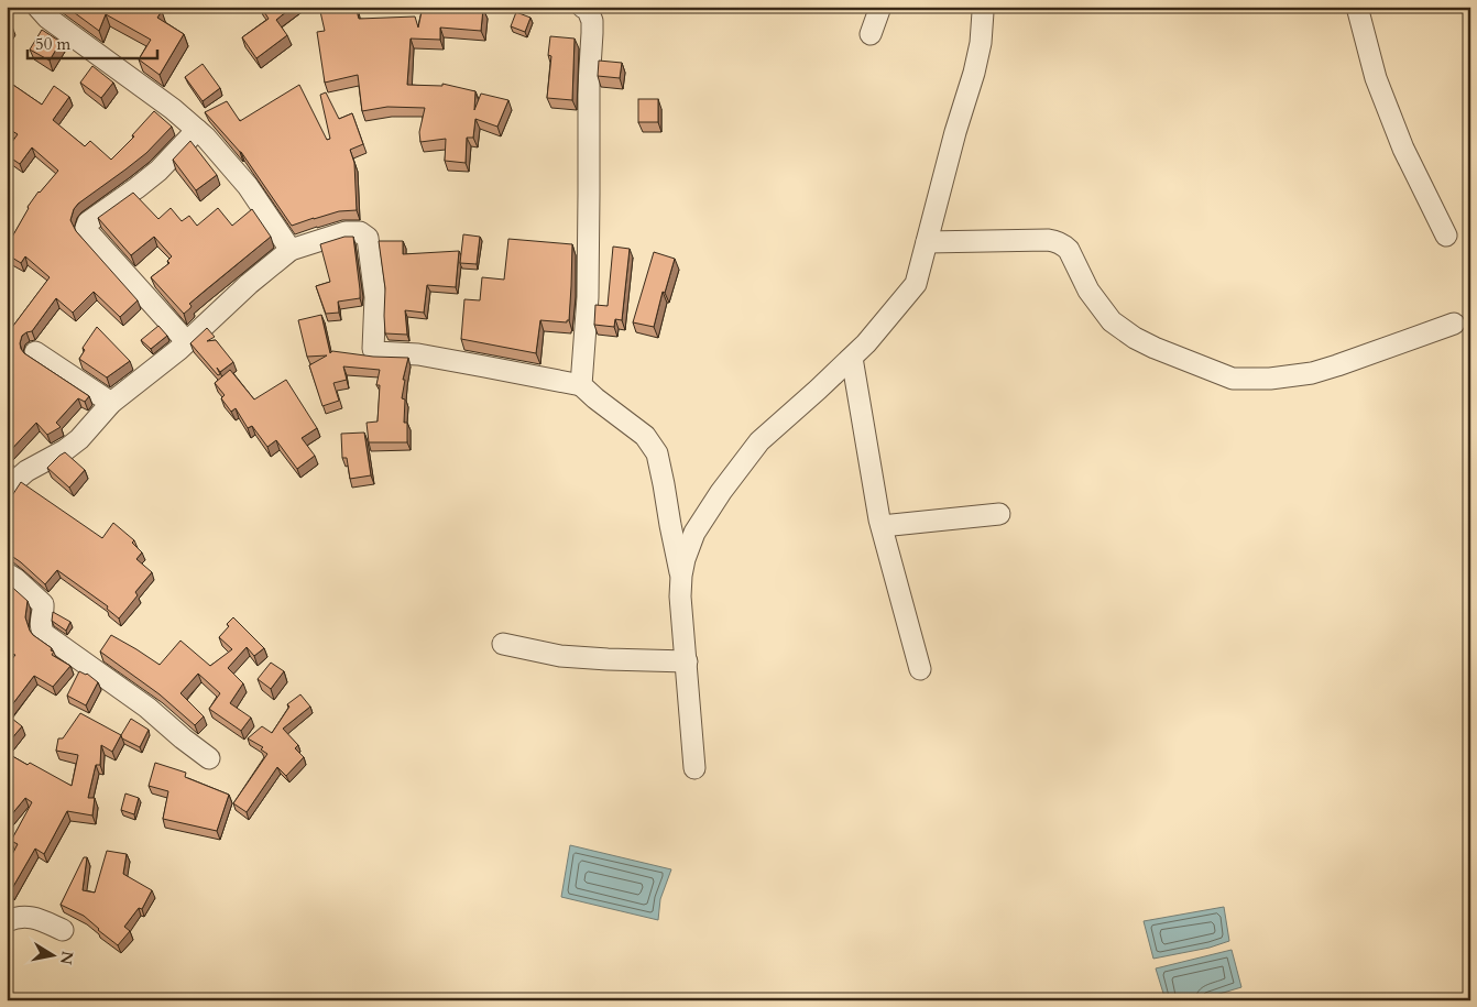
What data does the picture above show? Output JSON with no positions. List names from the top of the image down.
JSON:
{
  "scale_bar": "50 m",
  "north": "right"
}
